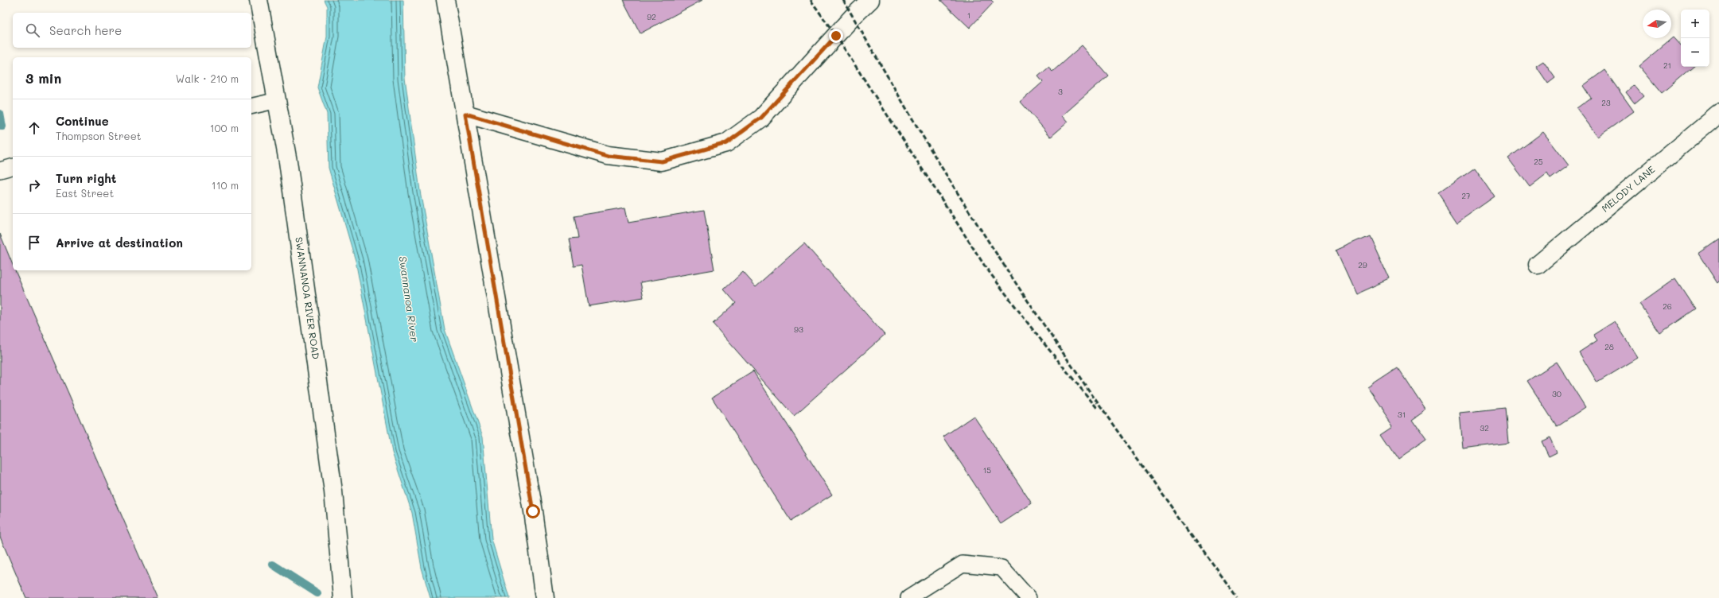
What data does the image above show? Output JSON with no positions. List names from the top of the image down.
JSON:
{
  "streets": {
    "street": ["MELODY LANE", "SWANNANOA RIVER ROAD"]
  },
  "water": ["Swannanoa River"],
  "house_numbers": [
    "1",
    "92",
    "21",
    "3",
    "23",
    "25",
    "27",
    "29",
    "26",
    "93",
    "28",
    "30",
    "31",
    "32",
    "15"
  ],
  "north": "left",
  "page": {
    "map_buttons": ["+", "−"],
    "search": "Search here",
    "heading": ["3 min", "Walk · 210 m"],
    "list": [
      ["Continue", "Thompson Street", "100 m"],
      ["Turn right", "East Street", "110 m"],
      "Arrive at destination"
    ]
  }
}
